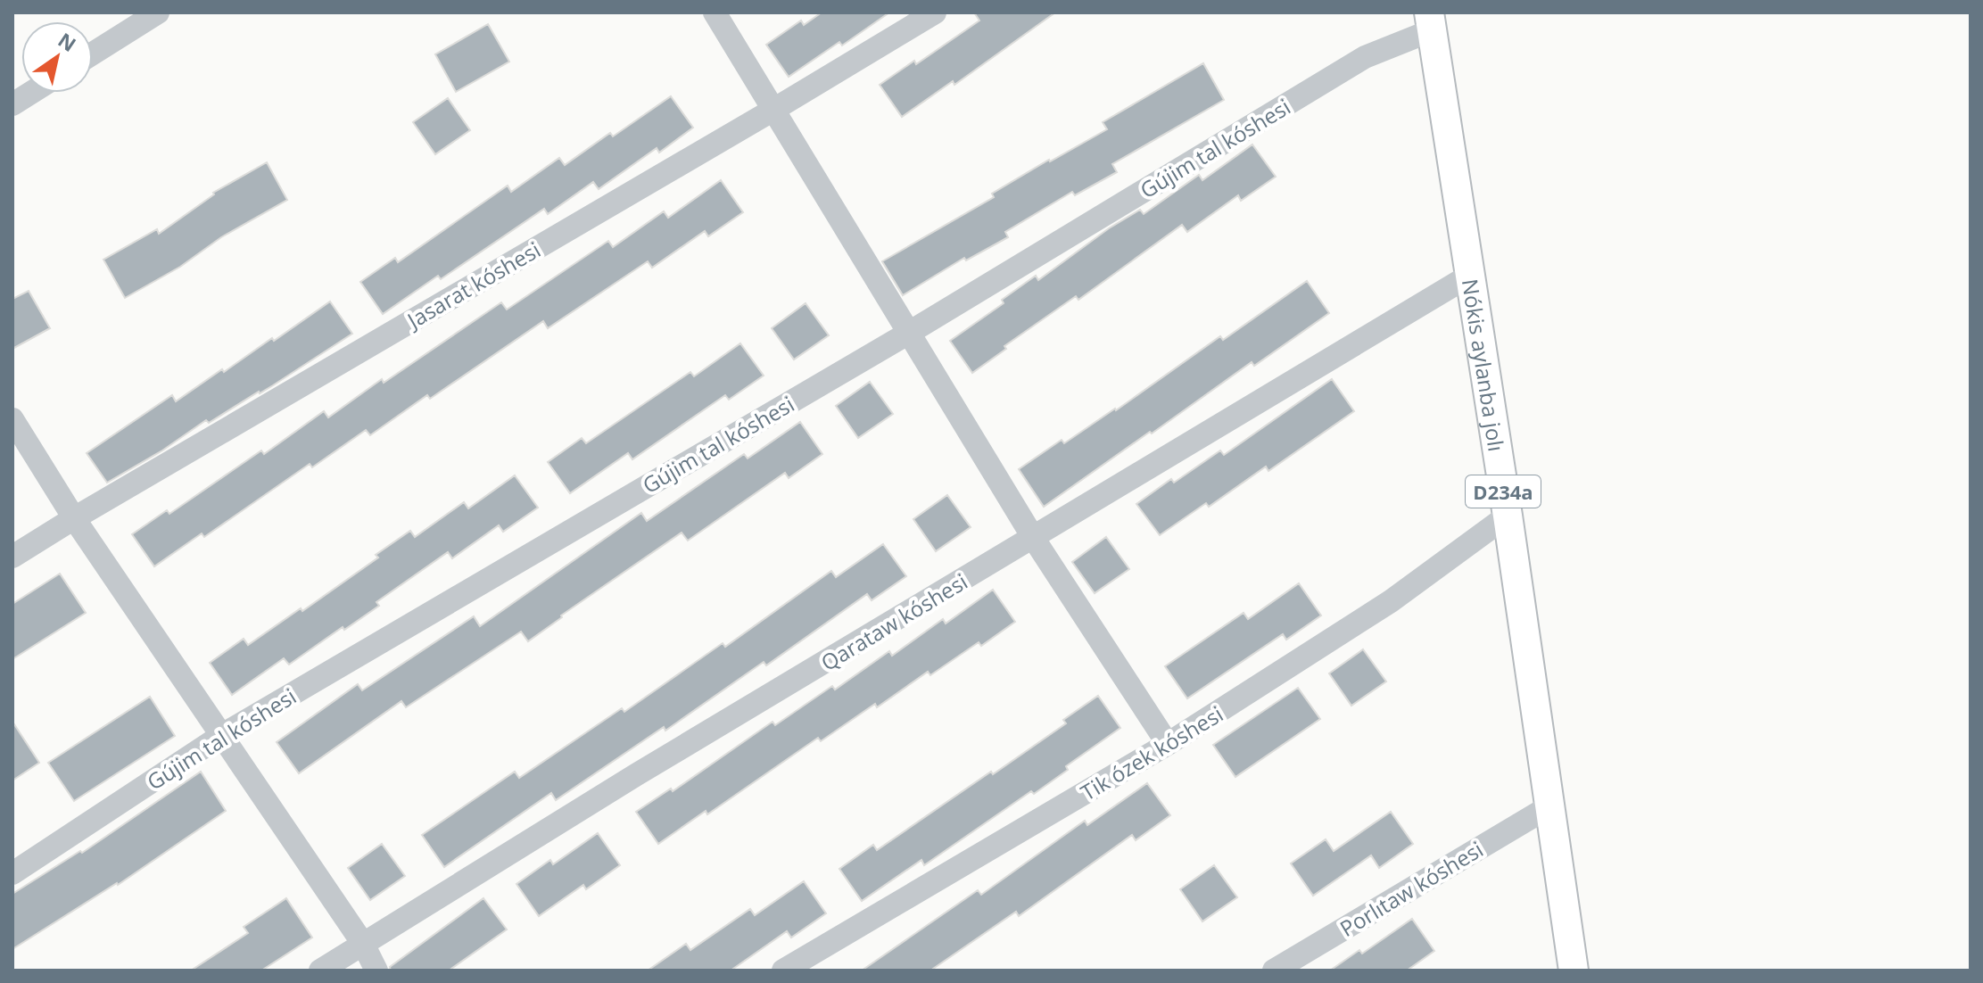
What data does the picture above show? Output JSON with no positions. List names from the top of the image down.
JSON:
{
  "streets": {
    "main road": ["Nókis aylanba jolı", "D234a"],
    "street": [
      "Gújim tal kóshesi",
      "Jasarat kóshesi",
      "Qarataw kóshesi",
      "Tik ózek kóshesi",
      "Porlıtaw kóshesi"
    ]
  },
  "crossings": [
    ["Gújim tal kóshesi", "Nókis aylanba jolı"],
    ["Nókis aylanba jolı", "Qarataw kóshesi"],
    ["Nókis aylanba jolı", "Tik ózek kóshesi"],
    ["Nókis aylanba jolı", "Porlıtaw kóshesi"]
  ],
  "north": "top right"
}
